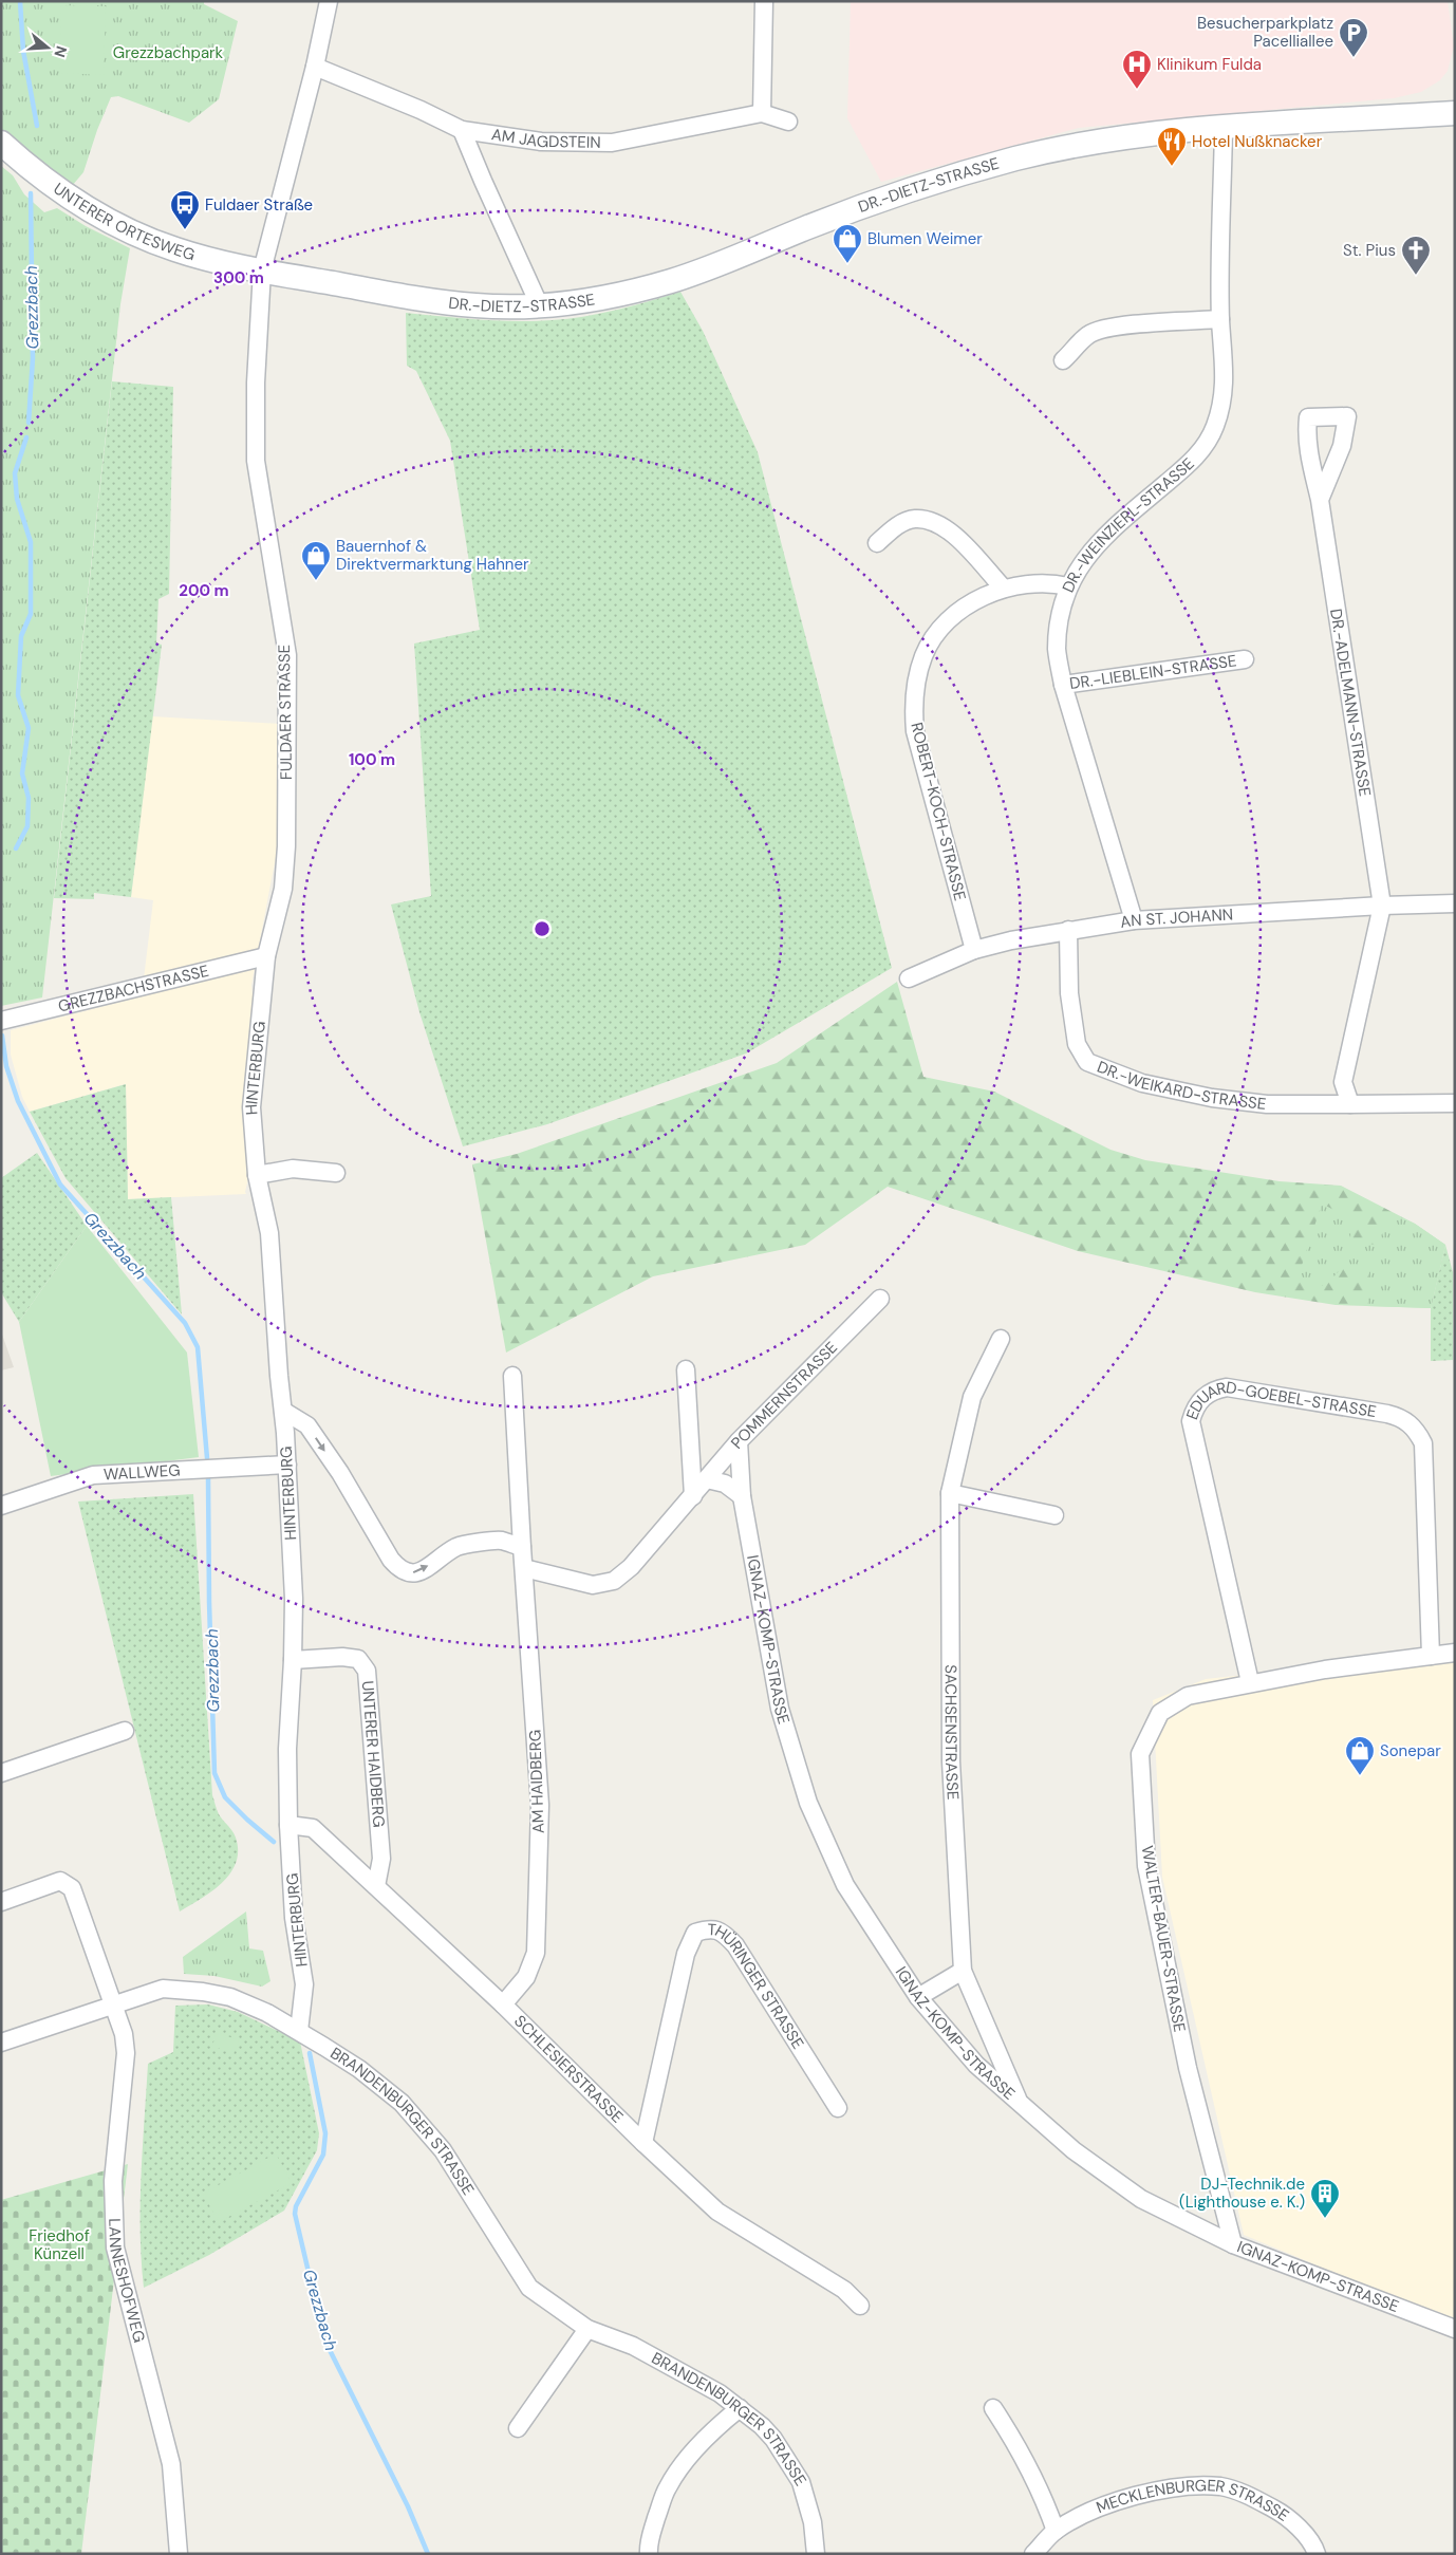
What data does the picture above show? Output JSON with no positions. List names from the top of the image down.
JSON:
{
  "streets": {
    "main road": ["DR.-DIETZ-STRASSE", "UNTERER ORTESWEG"],
    "street": [
      "AM JAGDSTEIN",
      "DR.-WEINZIERL-STRASSE",
      "DR.-LIEBLEIN-STRASSE",
      "DR.-ADELMANN-STRASSE",
      "FULDAER STRASSE",
      "ROBERT-KOCH-STRASSE",
      "AN ST. JOHANN",
      "GREZZBACHSTRASSE",
      "HINTERBURG",
      "DR.-WEIKARD-STRASSE",
      "POMMERNSTRASSE",
      "EDUARD-GOEBEL-STRASSE",
      "WALLWEG",
      "IGNAZ-KOMP-STRASSE",
      "SACHSENSTRASSE",
      "UNTERER HAIDBERG",
      "AM HAIDBERG",
      "WALTER-BAUER-STRASSE",
      "THÜRINGER STRASSE",
      "SCHLESIERSTRASSE",
      "BRANDENBURGER STRASSE",
      "LANNESHOFWEG",
      "MECKLENBURGER STRASSE"
    ]
  },
  "crossings": [
    ["AM JAGDSTEIN", "FULDAER STRASSE"],
    ["DR.-DIETZ-STRASSE", "UNTERER ORTESWEG"],
    ["DR.-DIETZ-STRASSE", "DR.-WEINZIERL-STRASSE"],
    ["DR.-DIETZ-STRASSE", "FULDAER STRASSE"],
    ["UNTERER ORTESWEG", "FULDAER STRASSE"],
    ["DR.-WEINZIERL-STRASSE", "DR.-LIEBLEIN-STRASSE"],
    ["DR.-WEINZIERL-STRASSE", "ROBERT-KOCH-STRASSE"],
    ["DR.-WEINZIERL-STRASSE", "AN ST. JOHANN"],
    ["DR.-ADELMANN-STRASSE", "AN ST. JOHANN"],
    ["FULDAER STRASSE", "GREZZBACHSTRASSE"],
    ["FULDAER STRASSE", "HINTERBURG"],
    ["ROBERT-KOCH-STRASSE", "AN ST. JOHANN"],
    ["AN ST. JOHANN", "DR.-WEIKARD-STRASSE"],
    ["GREZZBACHSTRASSE", "HINTERBURG"],
    ["HINTERBURG", "WALLWEG"],
    ["HINTERBURG", "UNTERER HAIDBERG"],
    ["HINTERBURG", "SCHLESIERSTRASSE"],
    ["HINTERBURG", "BRANDENBURGER STRASSE"],
    ["POMMERNSTRASSE", "IGNAZ-KOMP-STRASSE"],
    ["POMMERNSTRASSE", "AM HAIDBERG"],
    ["EDUARD-GOEBEL-STRASSE", "WALTER-BAUER-STRASSE"],
    ["IGNAZ-KOMP-STRASSE", "SACHSENSTRASSE"],
    ["IGNAZ-KOMP-STRASSE", "WALTER-BAUER-STRASSE"],
    ["UNTERER HAIDBERG", "SCHLESIERSTRASSE"],
    ["AM HAIDBERG", "SCHLESIERSTRASSE"],
    ["THÜRINGER STRASSE", "SCHLESIERSTRASSE"],
    ["BRANDENBURGER STRASSE", "LANNESHOFWEG"]
  ],
  "water": ["Grezzbach"],
  "parks": ["Grezzbachpark", "Friedhof Künzell"],
  "places": {
    "parking": ["Besucherparkplatz Pacelliallee"],
    "hospital": ["Klinikum Fulda"],
    "restaurant": ["Hotel Nußknacker"],
    "bus stop": ["Fuldaer Straße"],
    "shop": ["Blumen Weimer", "Bauernhof & Direktvermarktung Hahner", "Sonepar"],
    "church": ["St. Pius"],
    "building": ["DJ-Technik.de (Lighthouse e. K.)"]
  },
  "north": "right",
  "rings": ["300 m", "200 m", "100 m"]
}
